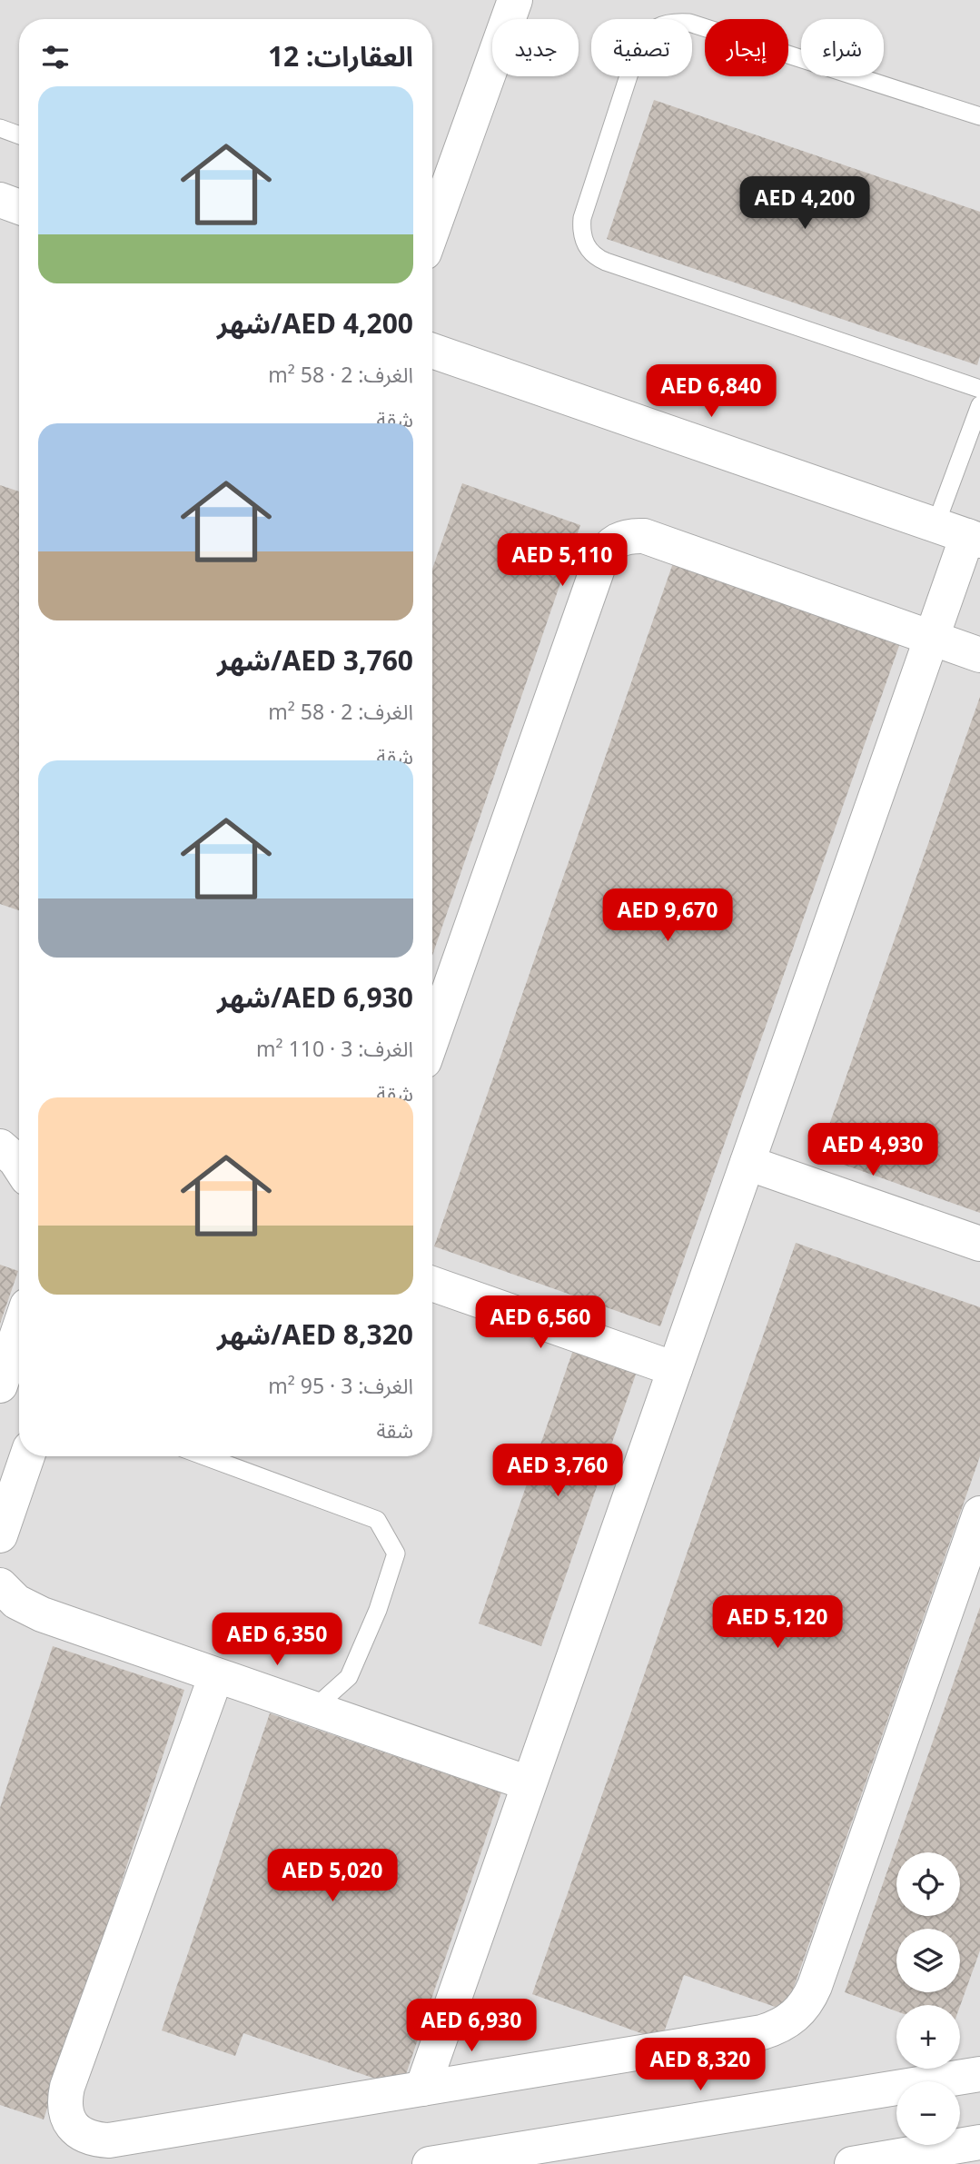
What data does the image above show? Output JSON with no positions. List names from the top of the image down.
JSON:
{
  "page": {
    "chip": [
      "شراء",
      "إيجار",
      "تصفية",
      "جديد"
    ],
    "heading": "العقارات: 12",
    "list": [
      {
        "name": "AED 4,200/شهر",
        "note": "الغرف: 2 · 58 m² · شقة"
      },
      {
        "name": "AED 3,760/شهر",
        "note": "الغرف: 2 · 58 m² · شقة"
      },
      {
        "name": "AED 6,930/شهر",
        "note": "الغرف: 3 · 110 m² · شقة"
      },
      {
        "name": "AED 8,320/شهر",
        "note": "الغرف: 3 · 95 m² · شقة"
      }
    ],
    "price": [
      "AED 4,200",
      "AED 6,840",
      "AED 5,110",
      "AED 9,670",
      "AED 4,930",
      "AED 6,560",
      "AED 3,760",
      "AED 5,120",
      "AED 6,350",
      "AED 5,020",
      "AED 6,930",
      "AED 8,320"
    ],
    "map_buttons": ["+", "−"]
  }
}
